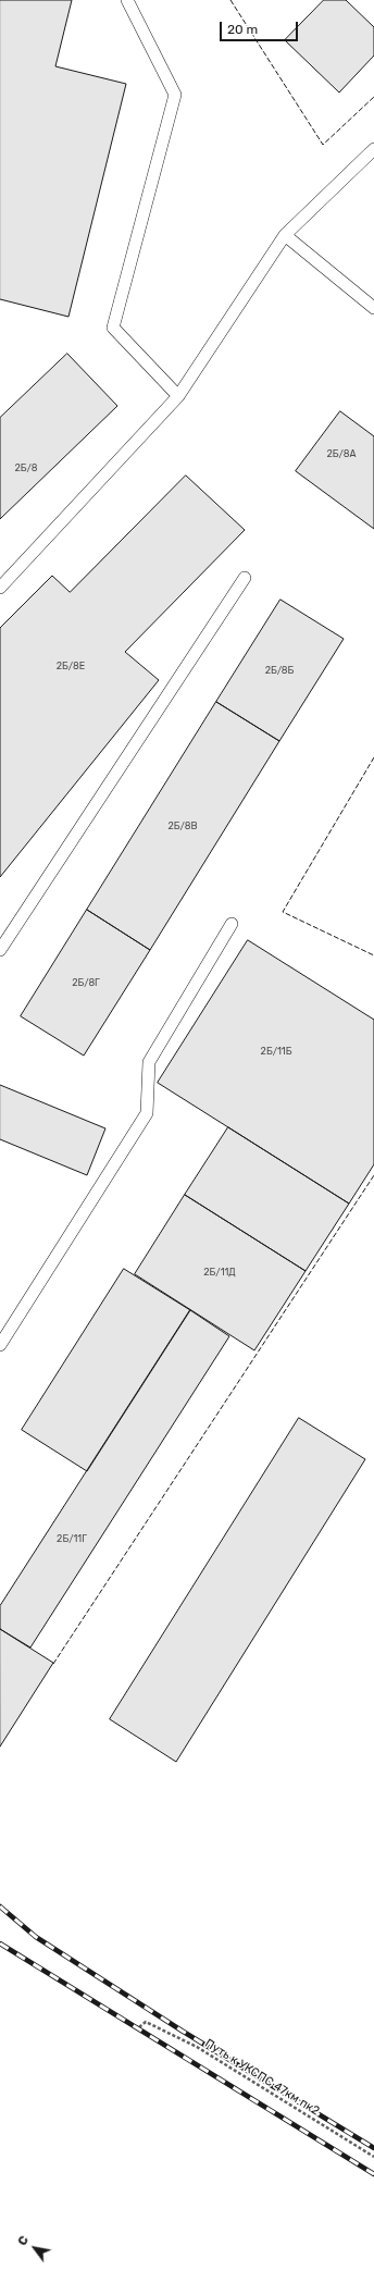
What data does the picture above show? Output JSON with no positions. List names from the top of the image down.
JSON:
{
  "streets": {
    "path": ["Путь к УКСПС 47км пк2"]
  },
  "house_numbers": [
    "2Б/8А",
    "2Б/8",
    "2Б/8Е",
    "2Б/8Б",
    "2Б/8В",
    "2Б/8Г",
    "2Б/11Б",
    "2Б/11Д",
    "2Б/11Г"
  ],
  "scale_bar": "20 m",
  "north": "top left"
}
